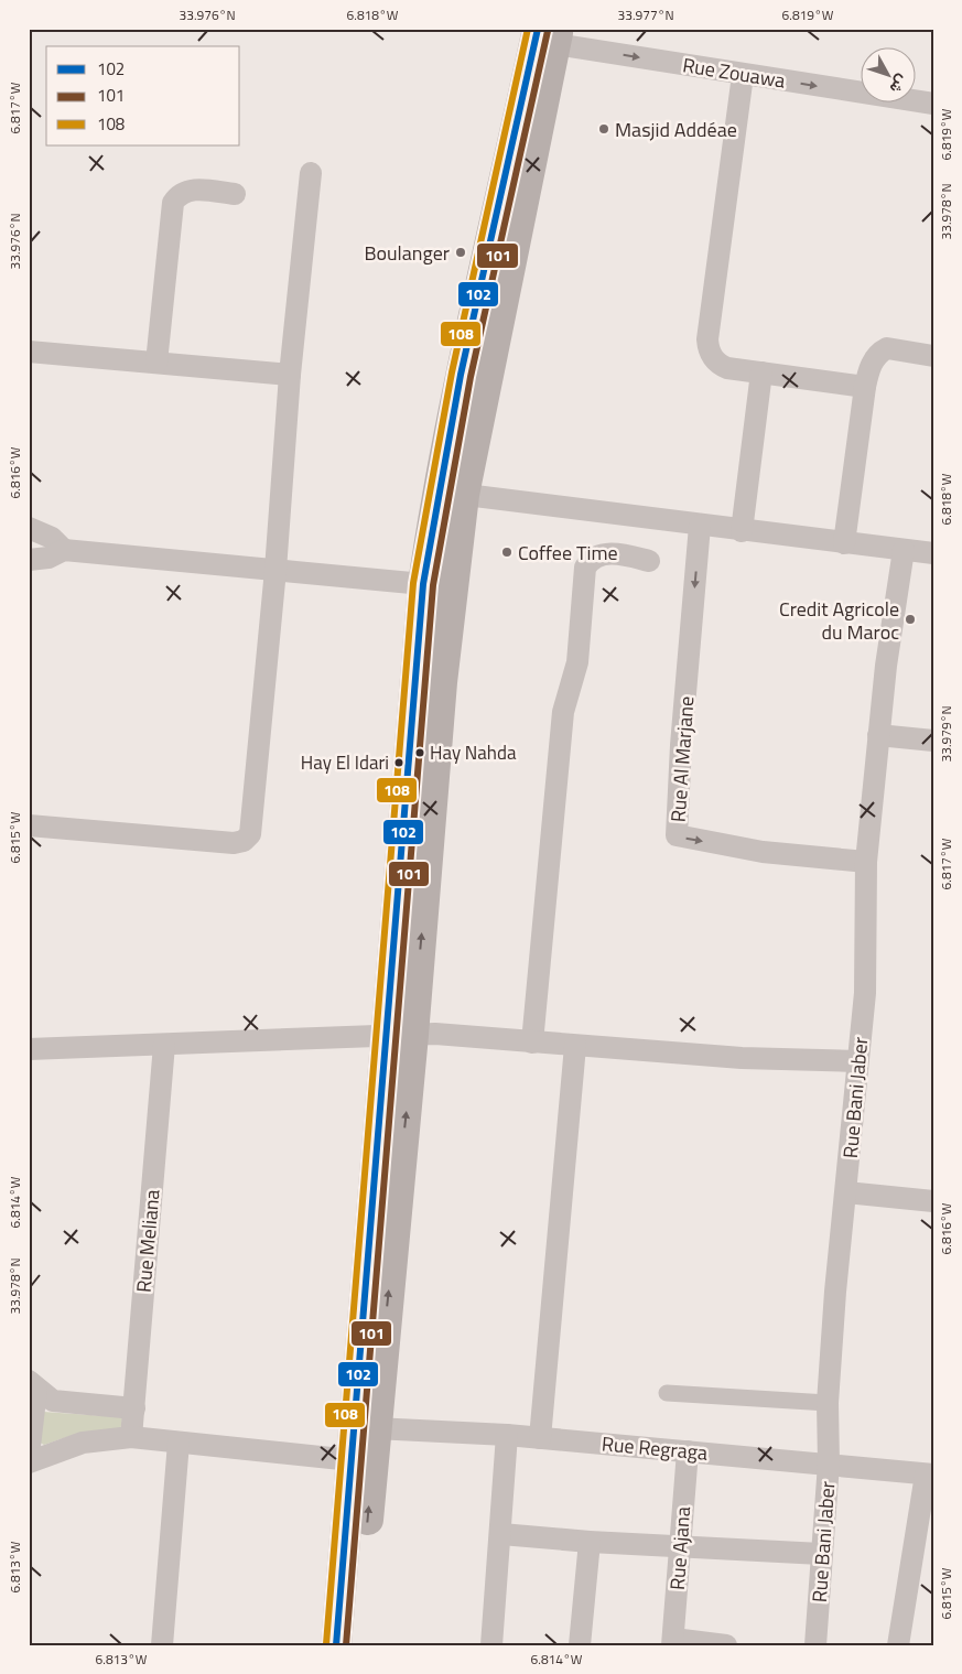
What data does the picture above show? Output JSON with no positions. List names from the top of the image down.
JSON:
{
  "streets": {
    "street": [
      "Rue Zouawa",
      "Rue Al Marjane",
      "Rue Bani Jaber",
      "Rue Meliana",
      "Rue Regraga",
      "Rue Ajana"
    ]
  },
  "crossings": [
    ["Rue Al Marjane", "Rue Bani Jaber"],
    ["Rue Bani Jaber", "Rue Regraga"],
    ["Rue Regraga", "Rue Ajana"]
  ],
  "one_way": ["Rue Zouawa"],
  "places": [
    "Masjid Addéae",
    "Boulanger",
    "Coffee Time",
    "Credit Agricole du Maroc",
    "Hay Nahda",
    "Hay El Idari"
  ],
  "lines": ["transit line 102", "transit line 108", "transit line 101"],
  "legend": ["102", "101", "108"],
  "north": "bottom right",
  "coordinates": [
    "33.976°N",
    "6.818°W",
    "33.977°N",
    "6.819°W",
    "6.817°W",
    "33.978°N",
    "6.816°W",
    "33.979°N",
    "6.815°W",
    "6.814°W",
    "6.813°W"
  ]
}
